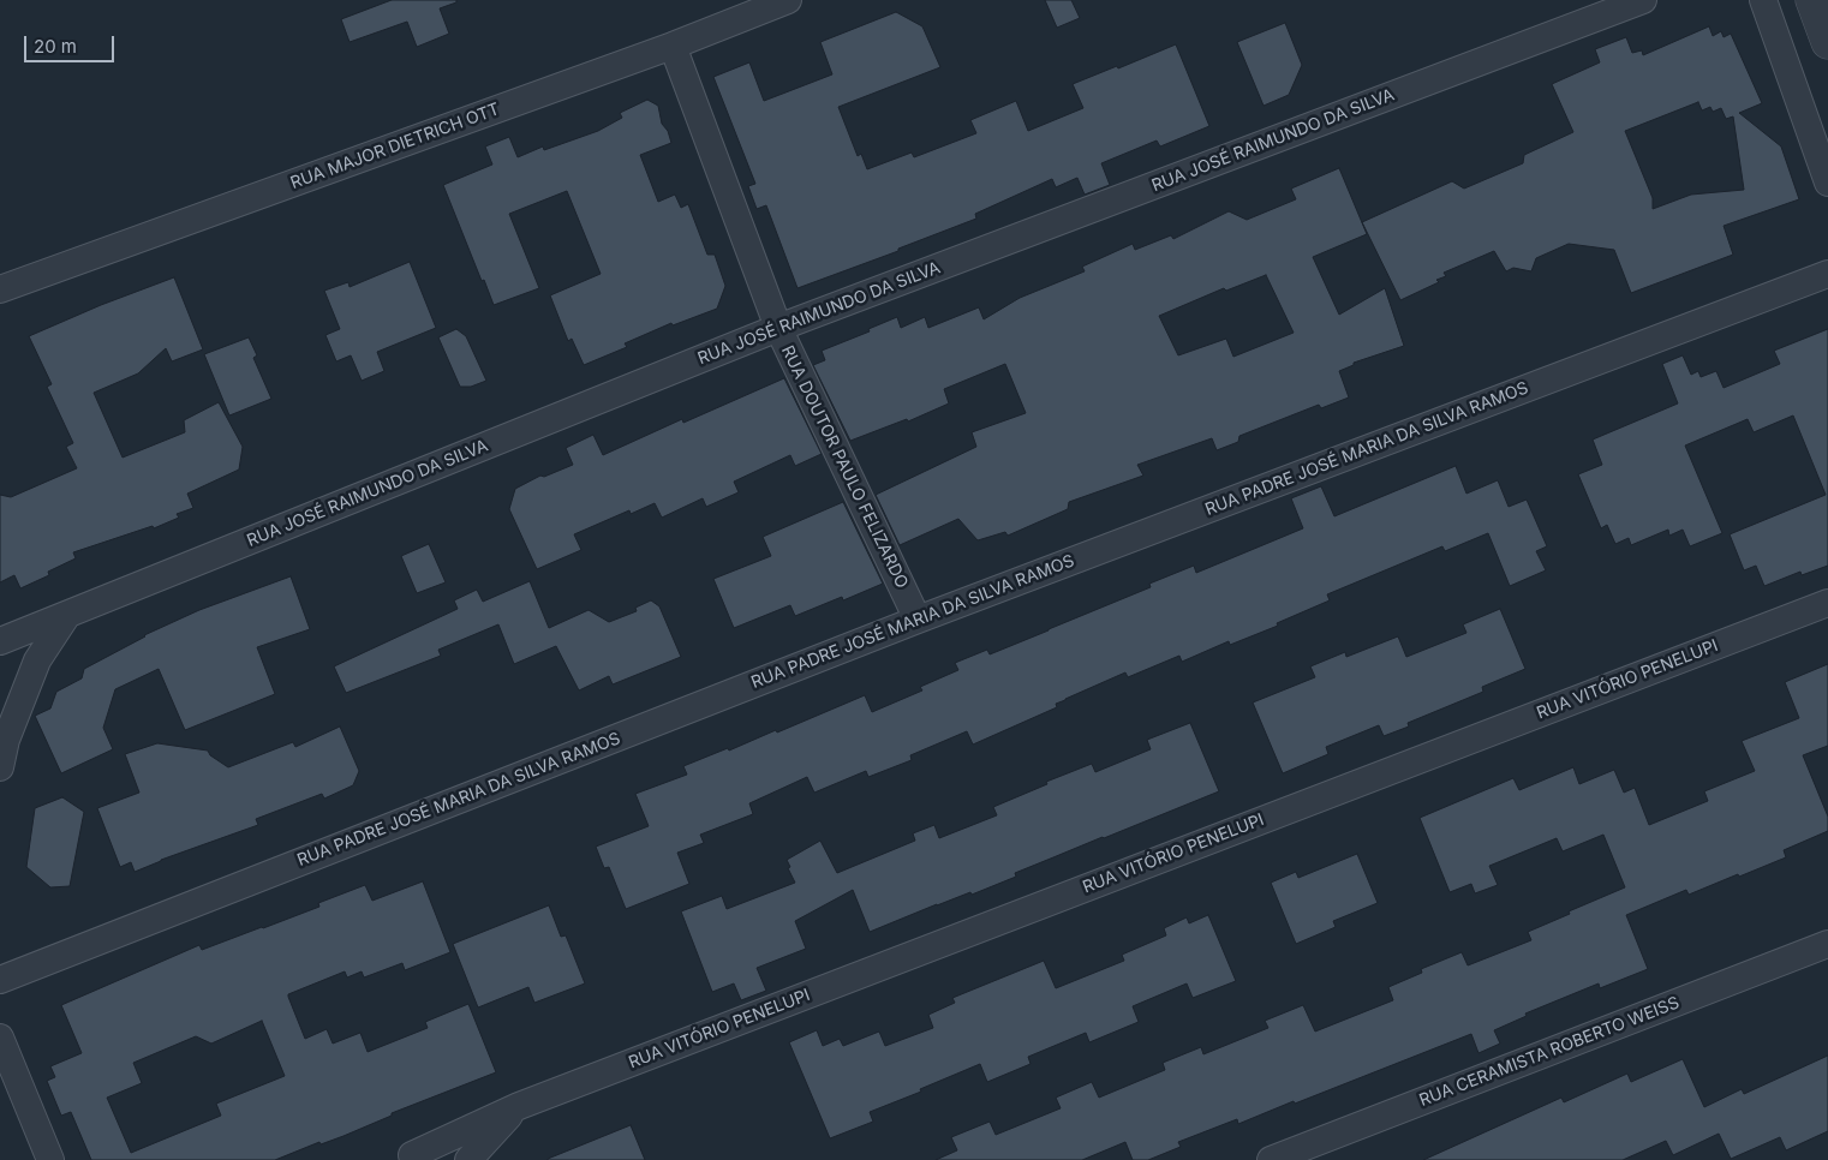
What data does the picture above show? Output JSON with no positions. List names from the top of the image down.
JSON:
{
  "streets": {
    "street": [
      "RUA JOSÉ RAIMUNDO DA SILVA",
      "RUA MAJOR DIETRICH OTT",
      "RUA PADRE JOSÉ MARIA DA SILVA RAMOS",
      "RUA DOUTOR PAULO FELIZARDO",
      "RUA VITÓRIO PENELUPI",
      "RUA CERAMISTA ROBERTO WEISS"
    ]
  },
  "crossings": [
    ["RUA JOSÉ RAIMUNDO DA SILVA", "RUA DOUTOR PAULO FELIZARDO"],
    ["RUA MAJOR DIETRICH OTT", "RUA DOUTOR PAULO FELIZARDO"],
    ["RUA PADRE JOSÉ MARIA DA SILVA RAMOS", "RUA DOUTOR PAULO FELIZARDO"]
  ],
  "scale_bar": "20 m"
}
